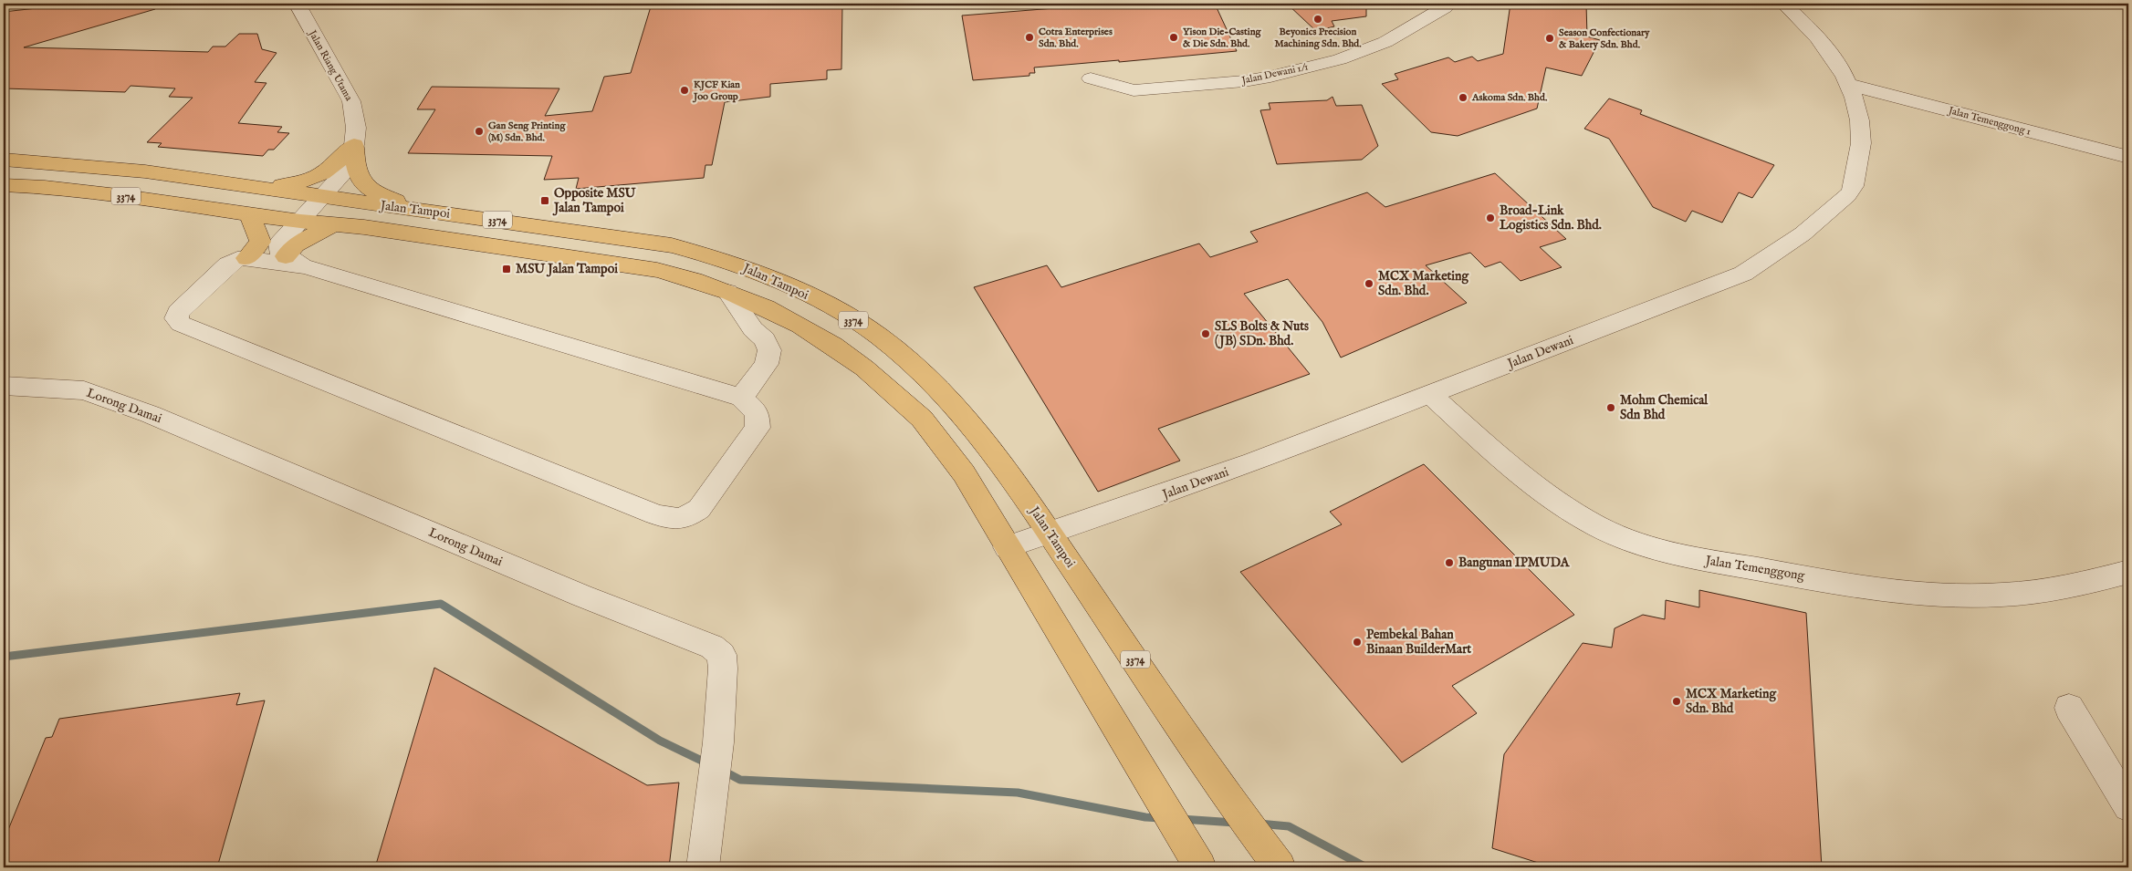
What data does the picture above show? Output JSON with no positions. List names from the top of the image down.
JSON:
{
  "streets": {
    "main road": ["3374", "Jalan Tampoi"],
    "street": [
      "Jalan Riang Utama",
      "Jalan Dewani 1/1",
      "Jalan Temenggong 1",
      "Jalan Dewani",
      "Lorong Damai",
      "Jalan Temenggong"
    ]
  },
  "crossings": [
    ["Jalan Riang Utama", "Jalan Tampoi"],
    ["Jalan Temenggong 1", "Jalan Dewani"],
    ["Jalan Tampoi", "Jalan Dewani"],
    ["Jalan Dewani", "Jalan Temenggong"]
  ],
  "places": {
    "other": [
      "Beyonics Precision Machining Sdn. Bhd.",
      "Cotra Enterprises Sdn. Bhd.",
      "Yison Die-Casting & Die Sdn. Bhd.",
      "Season Confectionary & Bakery Sdn. Bhd.",
      "KJCF Kian Joo Group",
      "Askoma Sdn. Bhd.",
      "Gan Seng Printing (M) Sdn. Bhd.",
      "Broad-Link Logistics Sdn. Bhd.",
      "MCX Marketing Sdn. Bhd.",
      "SLS Bolts & Nuts (JB) SDn. Bhd.",
      "Mohm Chemical Sdn Bhd",
      "Bangunan IPMUDA",
      "Pembekal Bahan Binaan BuilderMart",
      "MCX Marketing Sdn. Bhd"
    ],
    "transit": ["Opposite MSU Jalan Tampoi", "MSU Jalan Tampoi"]
  }
}
